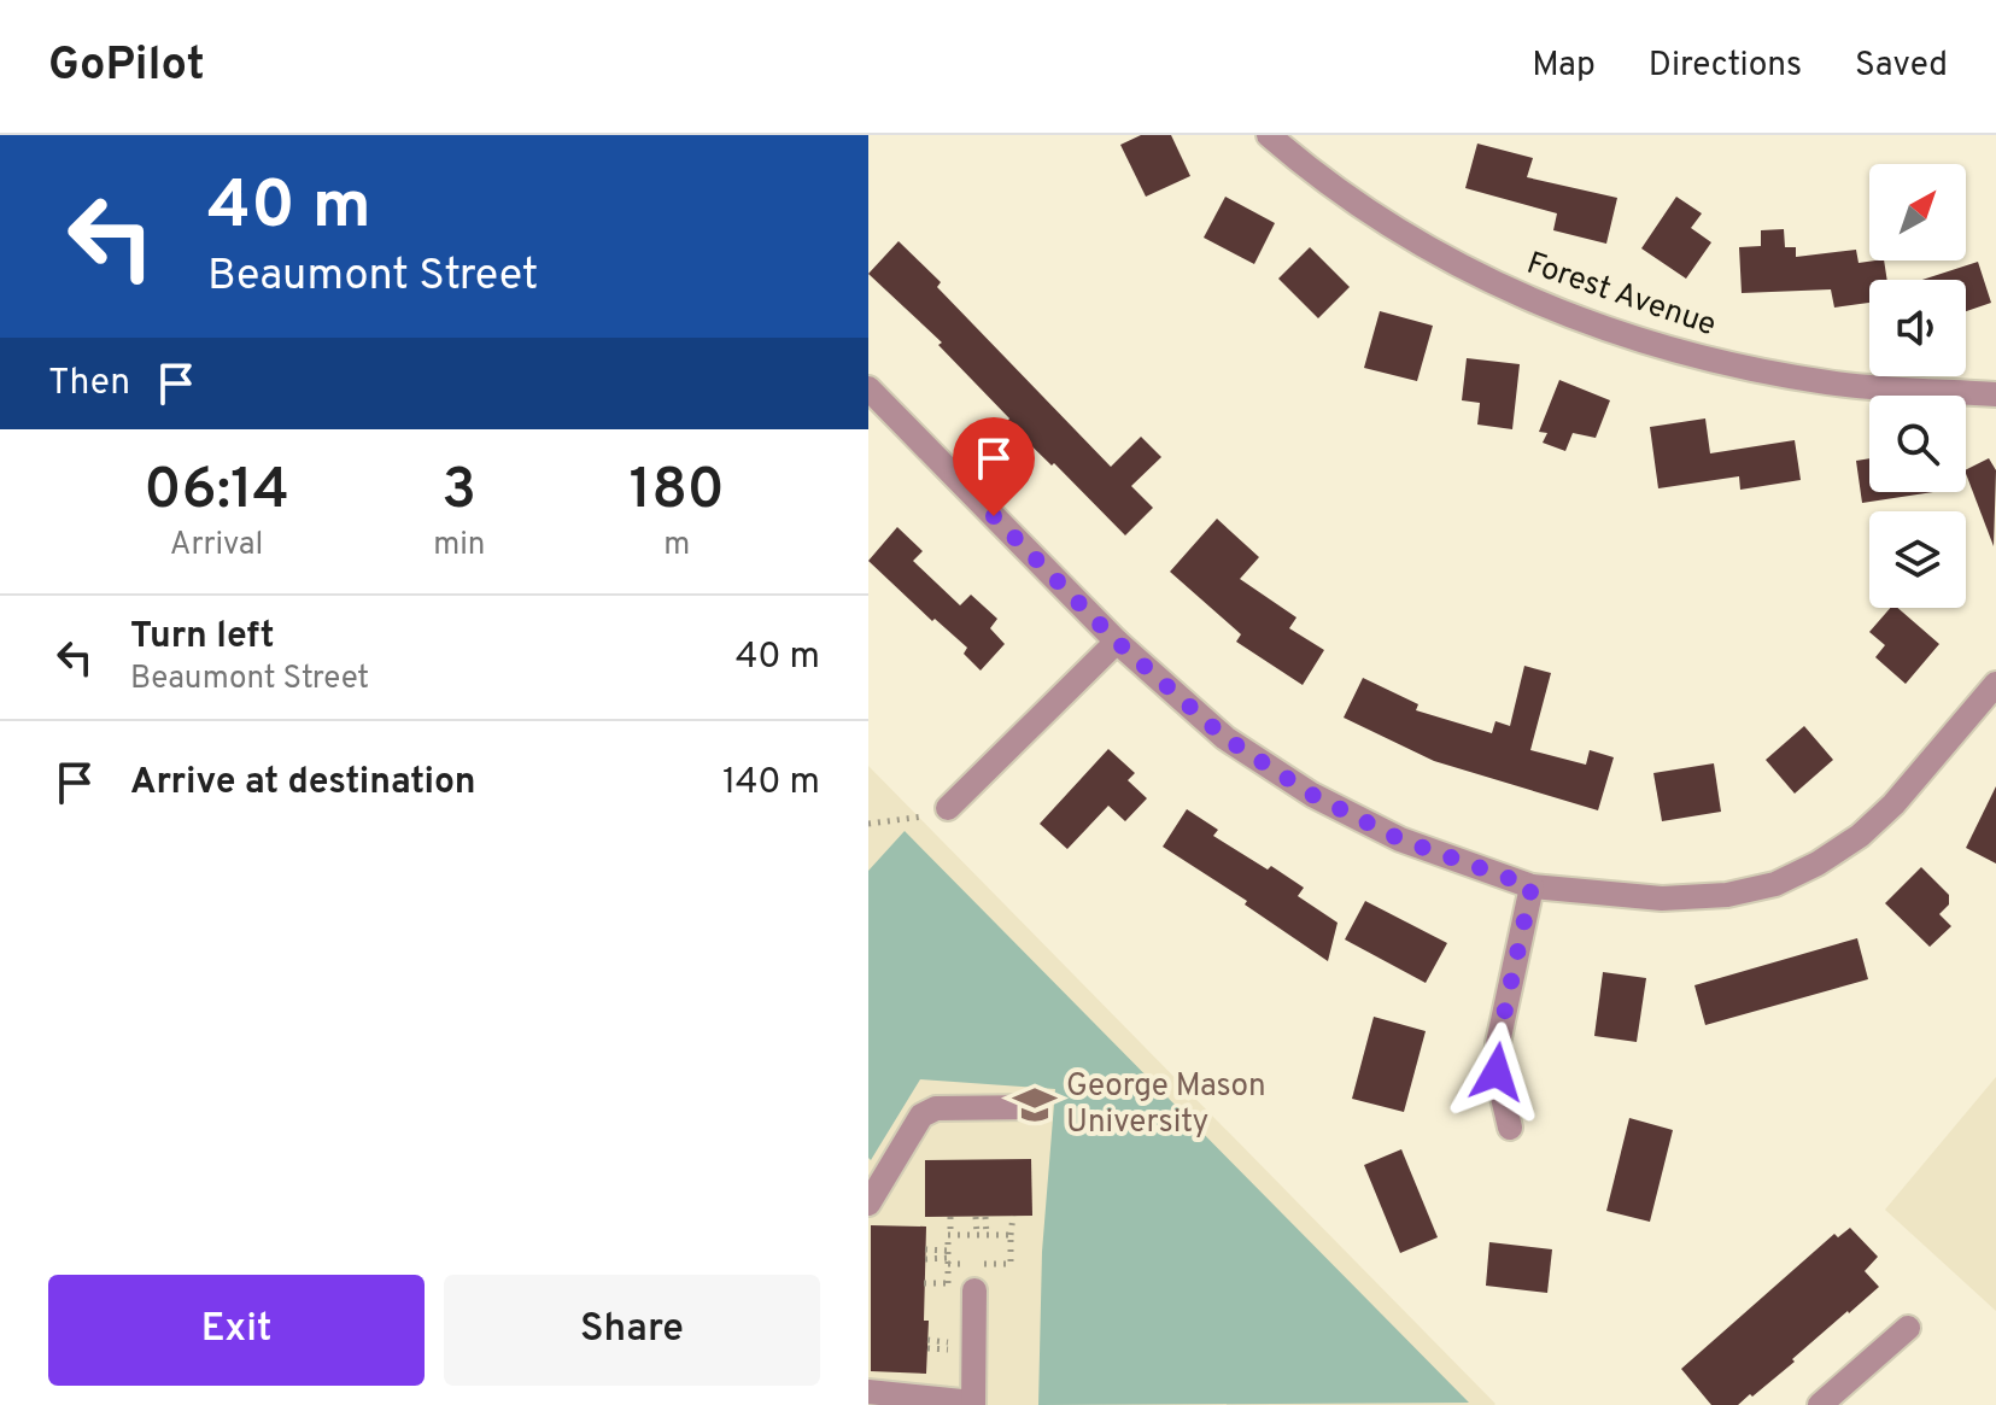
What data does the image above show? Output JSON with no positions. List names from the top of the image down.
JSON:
{
  "streets": {
    "street": ["Forest Avenue"]
  },
  "places": {
    "school or university": ["George Mason University"]
  },
  "north": "top right",
  "page": {
    "header": "GoPilot",
    "nav": ["Map", "Directions", "Saved"],
    "turn": ["40 m", "Beaumont Street"],
    "then": "Then",
    "eta": [
      "06:14",
      "Arrival",
      "3",
      "min",
      "180",
      "m"
    ],
    "list": [
      {
        "name": "Turn left",
        "note": "Beaumont Street",
        "value": "40 m"
      },
      {
        "name": "Arrive at destination",
        "value": "140 m"
      }
    ],
    "buttons": ["Exit", "Share"]
  }
}
